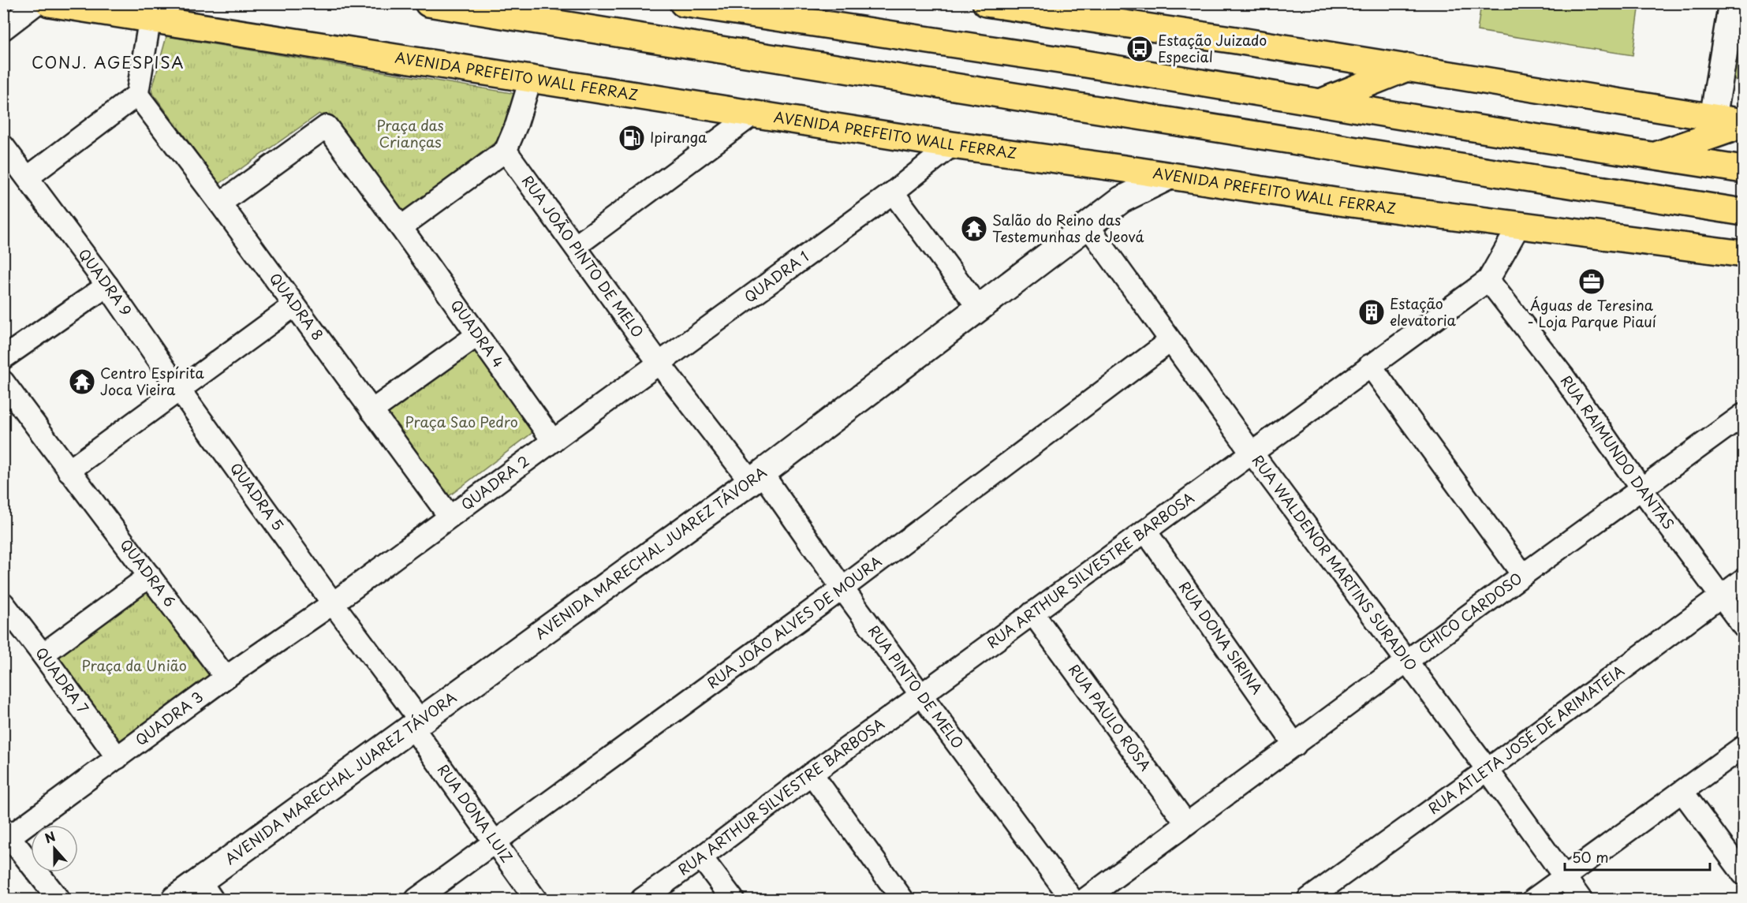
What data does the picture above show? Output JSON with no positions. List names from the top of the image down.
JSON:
{
  "streets": {
    "main road": ["AVENIDA PREFEITO WALL FERRAZ"],
    "street": [
      "RUA JOÃO PINTO DE MELO",
      "QUADRA 1",
      "QUADRA 9",
      "QUADRA 8",
      "QUADRA 4",
      "RUA RAIMUNDO DANTAS",
      "QUADRA 2",
      "QUADRA 5",
      "AVENIDA MARECHAL JUAREZ TÁVORA",
      "RUA WALDENOR MARTINS SURADIO",
      "RUA ARTHUR SILVESTRE BARBOSA",
      "QUADRA 6",
      "CHICO CARDOSO",
      "RUA JOÃO ALVES DE MOURA",
      "RUA DONA SIRINA",
      "QUADRA 7",
      "RUA PINTO DE MELO",
      "RUA PAULO ROSA",
      "QUADRA 3",
      "RUA ATLETA JOSÉ DE ARIMATEIA",
      "RUA DONA LUIZ"
    ]
  },
  "crossings": [
    ["AVENIDA PREFEITO WALL FERRAZ", "QUADRA 1"],
    ["AVENIDA PREFEITO WALL FERRAZ", "AVENIDA MARECHAL JUAREZ TÁVORA"],
    ["AVENIDA PREFEITO WALL FERRAZ", "RUA ARTHUR SILVESTRE BARBOSA"],
    ["RUA JOÃO PINTO DE MELO", "QUADRA 1"],
    ["RUA JOÃO PINTO DE MELO", "QUADRA 2"],
    ["RUA JOÃO PINTO DE MELO", "RUA PINTO DE MELO"],
    ["QUADRA 1", "QUADRA 2"],
    ["QUADRA 1", "RUA PINTO DE MELO"],
    ["QUADRA 9", "QUADRA 5"],
    ["QUADRA 8", "QUADRA 4"],
    ["QUADRA 8", "QUADRA 2"],
    ["QUADRA 4", "QUADRA 2"],
    ["RUA RAIMUNDO DANTAS", "RUA ARTHUR SILVESTRE BARBOSA"],
    ["RUA RAIMUNDO DANTAS", "CHICO CARDOSO"],
    ["RUA RAIMUNDO DANTAS", "RUA ATLETA JOSÉ DE ARIMATEIA"],
    ["QUADRA 2", "QUADRA 5"],
    ["QUADRA 2", "RUA PINTO DE MELO"],
    ["QUADRA 2", "QUADRA 3"],
    ["QUADRA 2", "RUA DONA LUIZ"],
    ["QUADRA 5", "QUADRA 3"],
    ["QUADRA 5", "RUA DONA LUIZ"],
    ["AVENIDA MARECHAL JUAREZ TÁVORA", "RUA WALDENOR MARTINS SURADIO"],
    ["AVENIDA MARECHAL JUAREZ TÁVORA", "RUA PINTO DE MELO"],
    ["AVENIDA MARECHAL JUAREZ TÁVORA", "RUA DONA LUIZ"],
    ["RUA WALDENOR MARTINS SURADIO", "RUA ARTHUR SILVESTRE BARBOSA"],
    ["RUA WALDENOR MARTINS SURADIO", "CHICO CARDOSO"],
    ["RUA WALDENOR MARTINS SURADIO", "RUA JOÃO ALVES DE MOURA"],
    ["RUA WALDENOR MARTINS SURADIO", "RUA ATLETA JOSÉ DE ARIMATEIA"],
    ["RUA ARTHUR SILVESTRE BARBOSA", "RUA DONA SIRINA"],
    ["RUA ARTHUR SILVESTRE BARBOSA", "RUA PINTO DE MELO"],
    ["RUA ARTHUR SILVESTRE BARBOSA", "RUA PAULO ROSA"],
    ["QUADRA 6", "QUADRA 3"],
    ["CHICO CARDOSO", "RUA DONA SIRINA"],
    ["CHICO CARDOSO", "RUA PAULO ROSA"],
    ["RUA JOÃO ALVES DE MOURA", "RUA PINTO DE MELO"],
    ["RUA JOÃO ALVES DE MOURA", "RUA DONA LUIZ"],
    ["QUADRA 7", "QUADRA 3"],
    ["QUADRA 3", "RUA DONA LUIZ"]
  ],
  "districts": ["CONJ. AGESPISA"],
  "parks": ["Praça das Crianças", "Praça Sao Pedro", "Praça da União"],
  "places": {
    "bus stop": ["Estação Juizado Especial"],
    "fuel station": ["Ipiranga"],
    "temple": ["Salão do Reino das Testemunhas de Jeová", "Centro Espírita Joca Vieira"],
    "office": ["Águas de Teresina - Loja Parque Piauí"],
    "building": ["Estação elevatoria"]
  },
  "scale_bar": "50 m",
  "north": "top"
}
